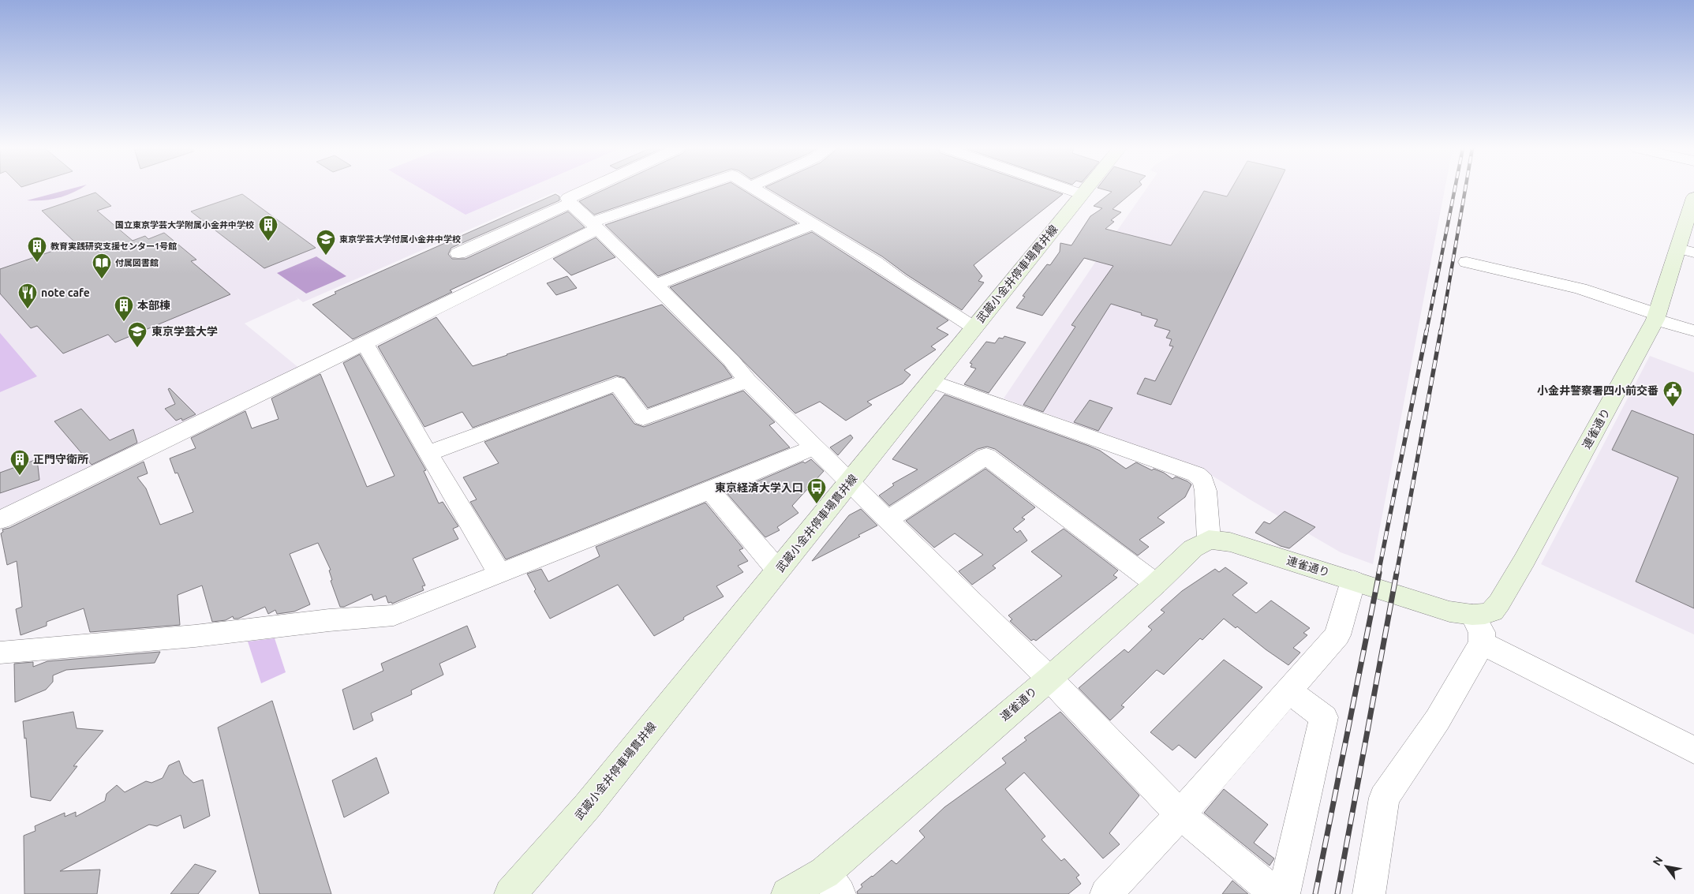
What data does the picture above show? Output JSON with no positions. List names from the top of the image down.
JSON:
{
  "streets": {
    "main road": ["武蔵小金井停車場貫井線", "連雀通り"]
  },
  "places": {
    "building": [
      "国立東京学芸大学附属小金井中学校",
      "教育実践研究支援センター1号館",
      "本部棟",
      "正門守衛所"
    ],
    "school or university": ["東京学芸大学付属小金井中学校", "東京学芸大学"],
    "library": ["付属図書館"],
    "restaurant": ["note cafe"],
    "public building": ["小金井警察署四小前交番"],
    "bus stop": ["東京経済大学入口"]
  },
  "north": "top left"
}
